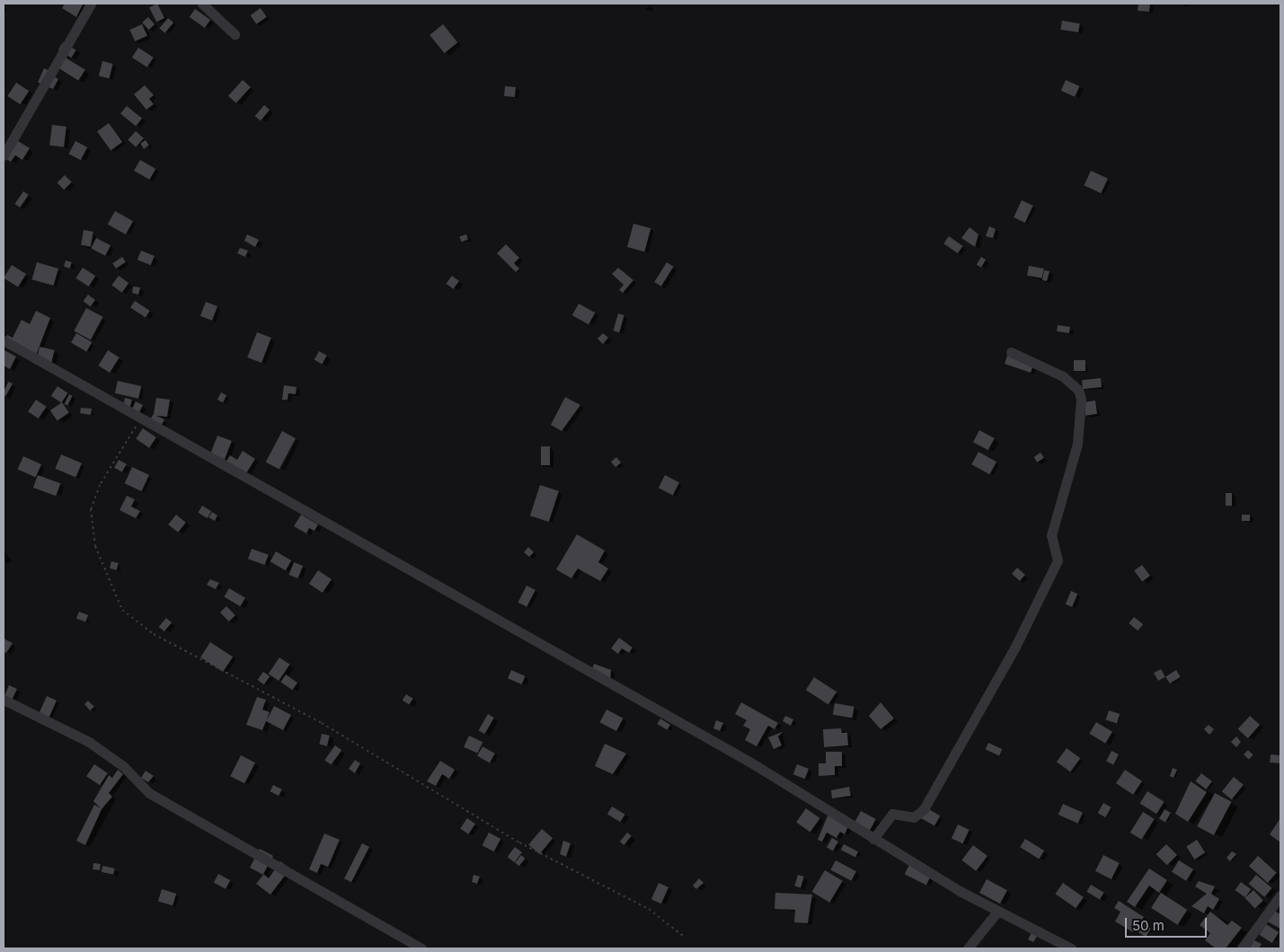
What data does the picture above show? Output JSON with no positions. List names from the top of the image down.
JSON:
{
  "scale_bar": "50 m"
}
